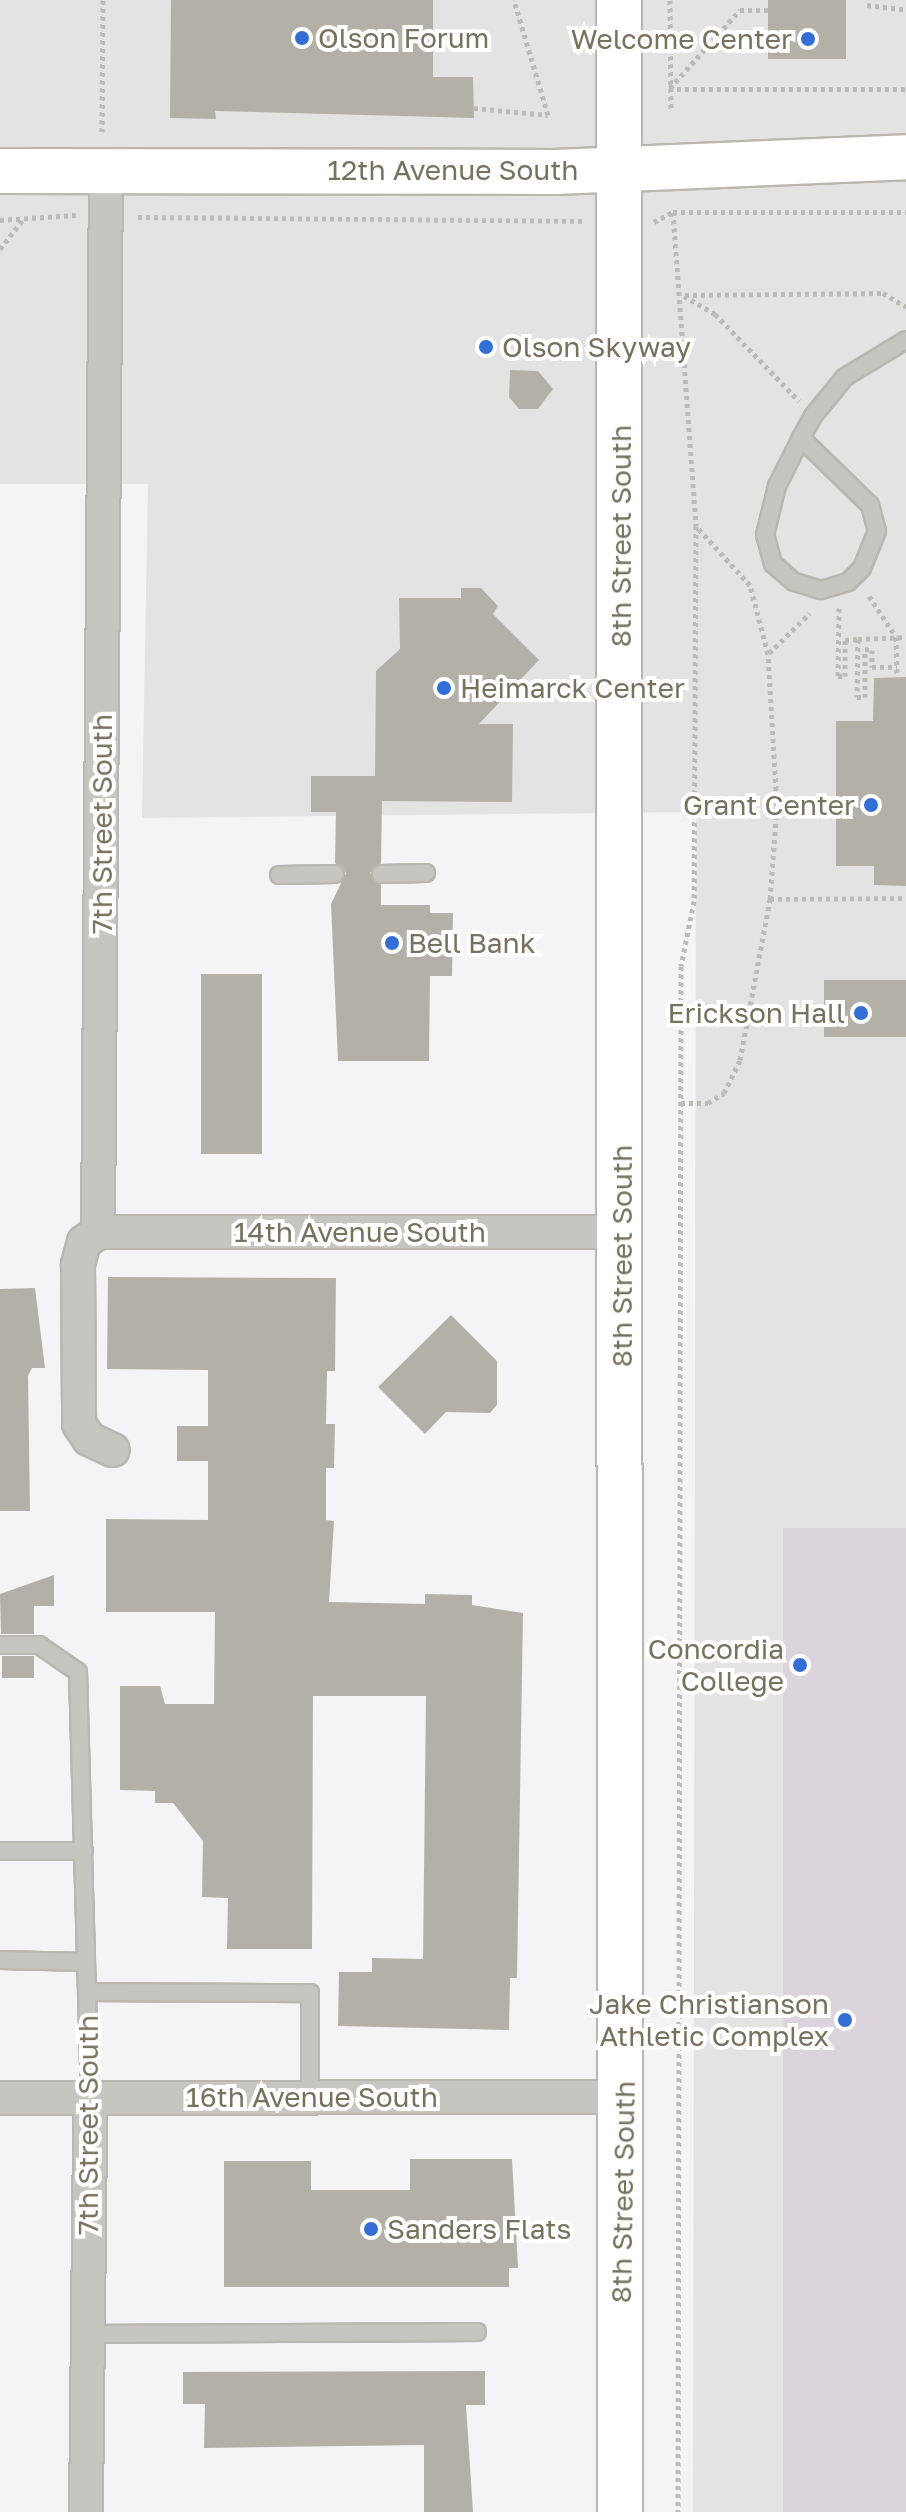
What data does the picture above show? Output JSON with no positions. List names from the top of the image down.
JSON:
{
  "streets": {
    "main road": ["12th Avenue South", "8th Street South"],
    "street": ["7th Street South", "14th Avenue South", "16th Avenue South"]
  },
  "crossings": [
    ["12th Avenue South", "8th Street South"],
    ["12th Avenue South", "7th Street South"],
    ["8th Street South", "14th Avenue South"],
    ["8th Street South", "16th Avenue South"],
    ["7th Street South", "14th Avenue South"],
    ["7th Street South", "16th Avenue South"]
  ],
  "places": [
    "Olson Forum",
    "Welcome Center",
    "Olson Skyway",
    "Heimarck Center",
    "Grant Center",
    "Bell Bank",
    "Erickson Hall",
    "Concordia College",
    "Jake Christianson Athletic Complex",
    "Sanders Flats"
  ]
}
